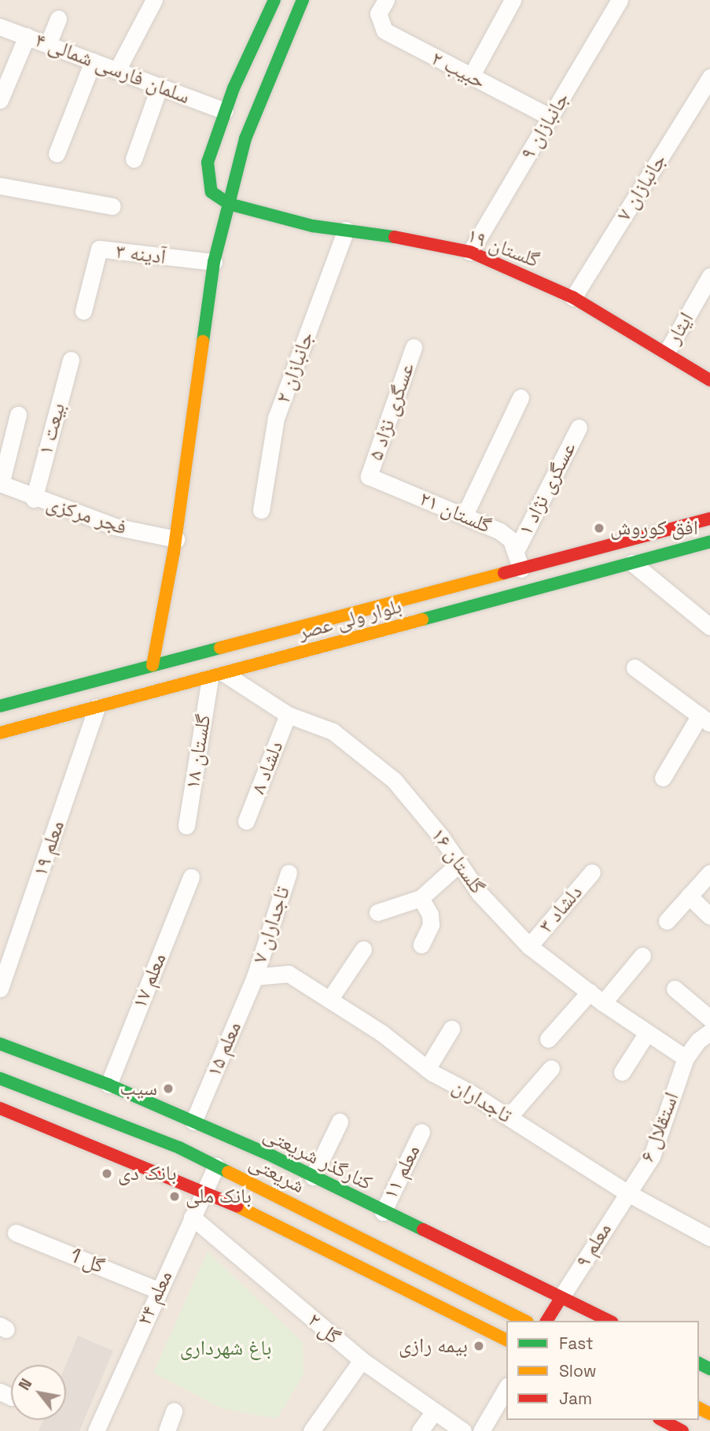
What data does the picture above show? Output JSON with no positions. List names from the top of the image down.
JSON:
{
  "streets": {
    "main road": [
      "گلستان ۱۹",
      "بلوار ولی عصر",
      "کنارگذر شریعتی",
      "شریعتی"
    ],
    "street": [
      "سلمان فارسی شمالی ۴",
      "حبیب ۲",
      "جانبازان ۹",
      "جانبازان ۷",
      "آدینه ۳",
      "ایثار",
      "جانبازان ۲",
      "عسگری نژاد ۵",
      "بیعت ۱",
      "عسگری نژاد ۱",
      "گلستان ۲۱",
      "فجر مرکزی",
      "گلستان ۱۸",
      "دلشاد ۸",
      "معلم ۱۹",
      "گلستان ۱۶",
      "دلشاد ۳",
      "تاجداران ۷",
      "معلم ۱۷",
      "معلم ۱۵",
      "تاجداران",
      "استقلال ۶",
      "معلم ۱۱",
      "معلم ۹",
      "گل 1",
      "معلم ۲۴",
      "گل ۲"
    ]
  },
  "crossings": [
    ["حبیب ۲", "جانبازان ۹"],
    ["جانبازان ۹", "گلستان ۱۹"],
    ["جانبازان ۷", "گلستان ۱۹"],
    ["گلستان ۱۹", "ایثار"],
    ["گلستان ۱۹", "جانبازان ۲"],
    ["عسگری نژاد ۵", "گلستان ۲۱"],
    ["بیعت ۱", "فجر مرکزی"],
    ["عسگری نژاد ۱", "گلستان ۲۱"],
    ["گلستان ۲۱", "بلوار ولی عصر"],
    ["بلوار ولی عصر", "گلستان ۱۸"],
    ["بلوار ولی عصر", "معلم ۱۹"],
    ["بلوار ولی عصر", "گلستان ۱۶"],
    ["گلستان ۱۸", "گلستان ۱۶"],
    ["دلشاد ۸", "گلستان ۱۶"],
    ["گلستان ۱۶", "دلشاد ۳"],
    ["گلستان ۱۶", "استقلال ۶"],
    ["تاجداران ۷", "معلم ۱۵"],
    ["تاجداران ۷", "تاجداران"],
    ["معلم ۱۷", "کنارگذر شریعتی"],
    ["معلم ۱۵", "تاجداران"],
    ["معلم ۱۵", "کنارگذر شریعتی"],
    ["تاجداران", "استقلال ۶"],
    ["تاجداران", "معلم ۹"],
    ["استقلال ۶", "معلم ۹"],
    ["کنارگذر شریعتی", "معلم ۱۱"],
    ["کنارگذر شریعتی", "معلم ۹"],
    ["شریعتی", "معلم ۲۴"],
    ["گل 1", "معلم ۲۴"],
    ["معلم ۲۴", "گل ۲"]
  ],
  "parks": ["باغ شهرداری"],
  "places": [
    "افق کوروش",
    "سیب",
    "بانک دی",
    "بانک ملی",
    "بیمه رازی"
  ],
  "legend": ["Fast", "Slow", "Jam"],
  "north": "top left"
}
